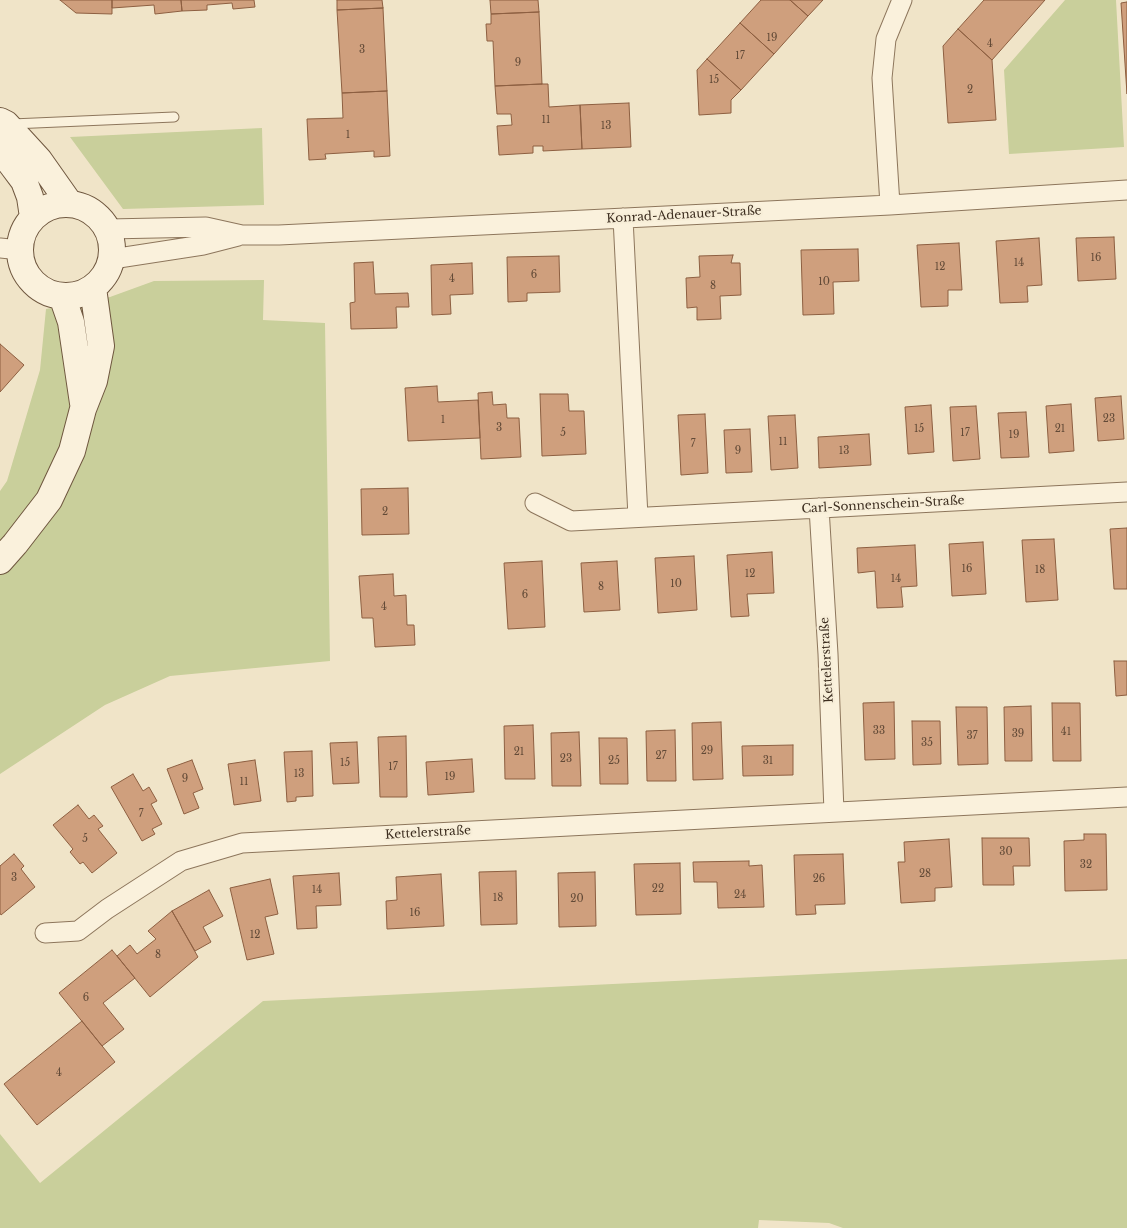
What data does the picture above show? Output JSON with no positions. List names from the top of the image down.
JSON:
{
  "streets": {
    "street": ["Konrad-Adenauer-Straße", "Carl-Sonnenschein-Straße", "Kettelerstraße"]
  },
  "crossings": [
    ["Carl-Sonnenschein-Straße", "Kettelerstraße"]
  ],
  "house_numbers": [
    "19",
    "4",
    "3",
    "17",
    "9",
    "15",
    "2",
    "11",
    "13",
    "1",
    "16",
    "14",
    "12",
    "6",
    "4",
    "10",
    "8",
    "23",
    "1",
    "3",
    "15",
    "21",
    "5",
    "17",
    "19",
    "11",
    "7",
    "9",
    "13",
    "2",
    "16",
    "18",
    "12",
    "14",
    "10",
    "8",
    "6",
    "4",
    "33",
    "41",
    "39",
    "37",
    "35",
    "29",
    "21",
    "27",
    "23",
    "25",
    "31",
    "15",
    "17",
    "13",
    "19",
    "9",
    "11",
    "7",
    "5",
    "30",
    "32",
    "28",
    "3",
    "26",
    "22",
    "14",
    "24",
    "18",
    "20",
    "16",
    "12",
    "8",
    "6",
    "4"
  ]
}
